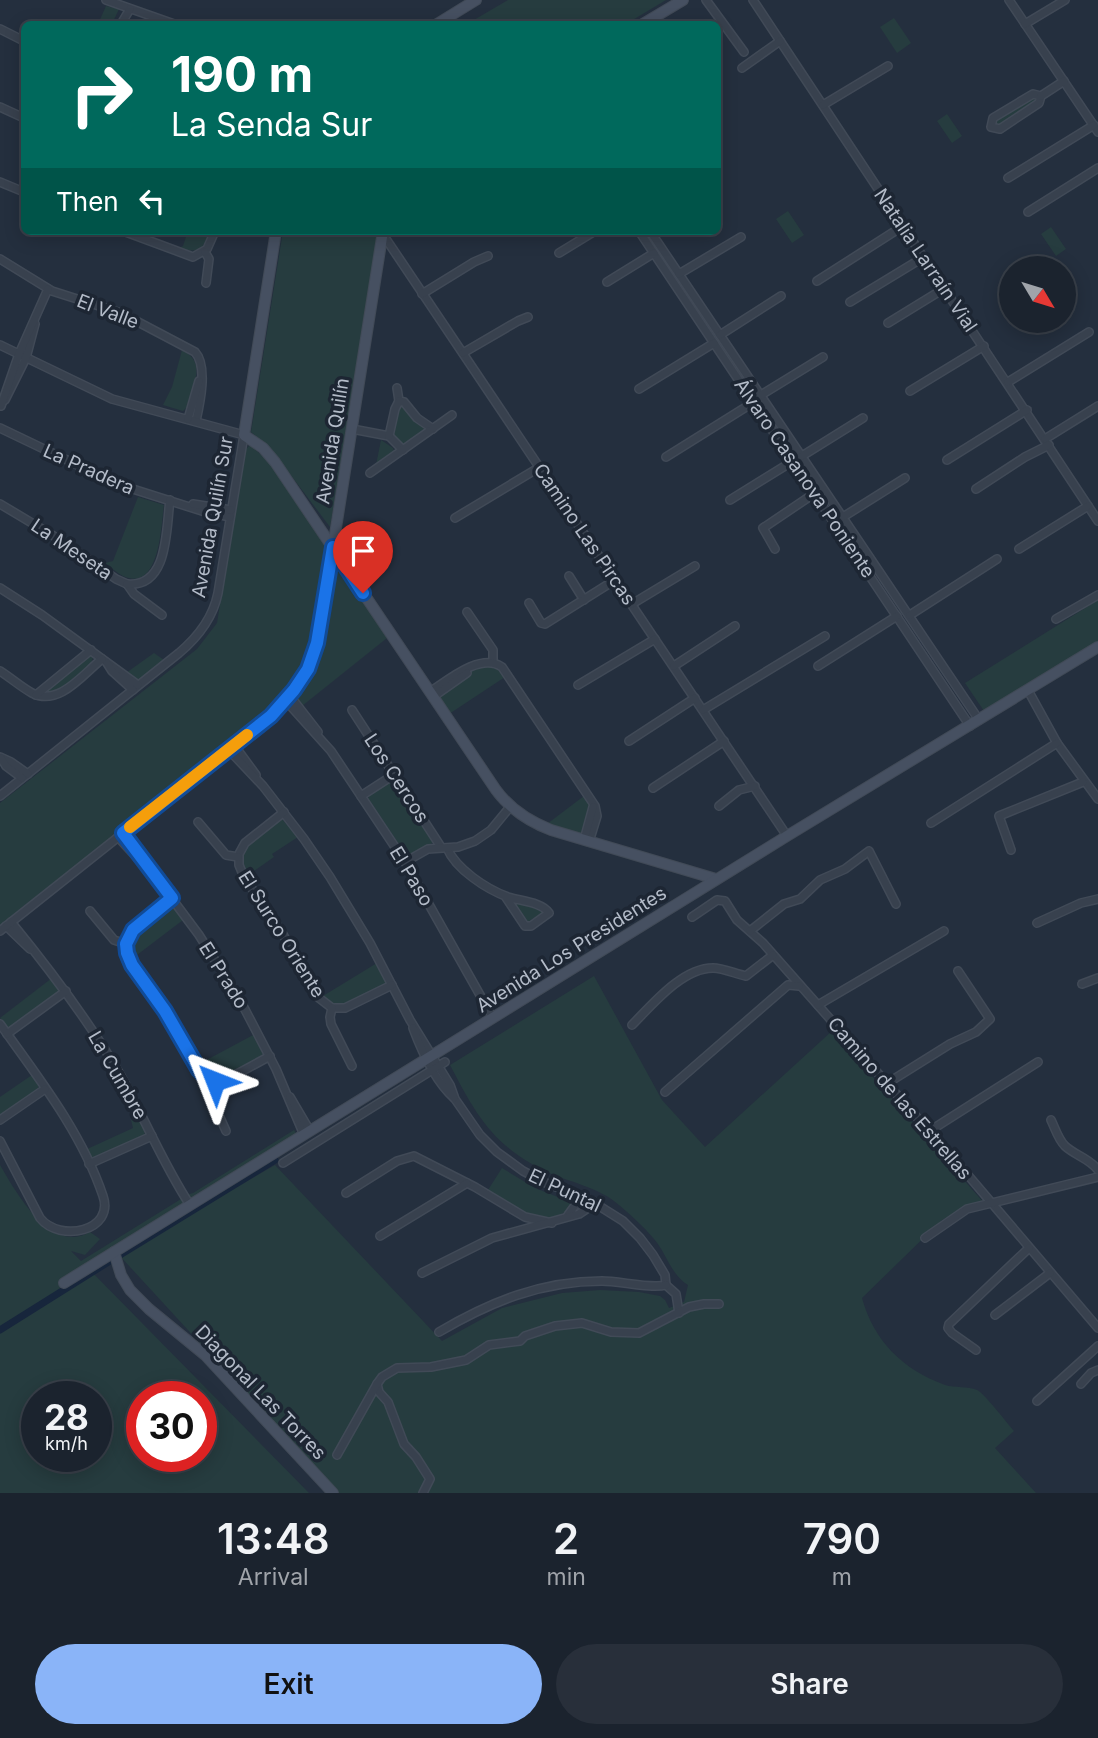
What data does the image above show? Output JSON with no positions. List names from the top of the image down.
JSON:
{
  "streets": {
    "street": [
      "Natalia Larraín Vial",
      "El Valle",
      "Avenida Quilín",
      "La Pradera",
      "Álvaro Casanova Poniente",
      "Avenida Quilín Sur",
      "Camino Las Pircas",
      "La Meseta",
      "Los Cercos",
      "El Paso",
      "El Surco Oriente",
      "Avenida Los Presidentes",
      "El Prado",
      "La Cumbre",
      "Camino de las Estrellas",
      "El Puntal",
      "Diagonal Las Torres"
    ]
  },
  "crossings": [
    ["Avenida Quilín", "El Paso"],
    ["Avenida Quilín", "El Prado"],
    ["Avenida Quilín", "La Cumbre"],
    ["Avenida Quilín", "El Puntal"],
    ["La Pradera", "Avenida Quilín Sur"],
    ["Álvaro Casanova Poniente", "Avenida Los Presidentes"],
    ["Camino Las Pircas", "Avenida Los Presidentes"],
    ["El Paso", "Avenida Los Presidentes"],
    ["Avenida Los Presidentes", "El Prado"],
    ["Avenida Los Presidentes", "La Cumbre"],
    ["Avenida Los Presidentes", "El Puntal"],
    ["Avenida Los Presidentes", "Diagonal Las Torres"]
  ],
  "north": "bottom right",
  "page": {
    "turn": ["190 m", "La Senda Sur"],
    "then": "Then",
    "speed": "28 km/h",
    "limit": "30",
    "eta": [
      "13:48",
      "Arrival",
      "2",
      "min",
      "790",
      "m"
    ],
    "buttons": ["Exit", "Share"]
  }
}
